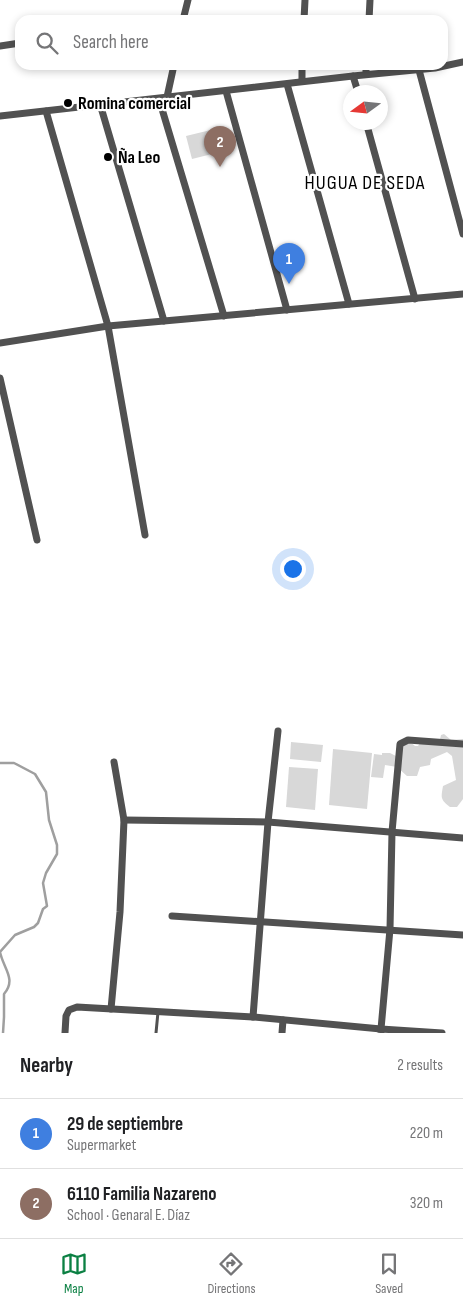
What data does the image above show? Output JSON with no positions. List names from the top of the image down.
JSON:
{
  "districts": ["HUGUA DE SEDA"],
  "places": ["Romina comercial", "Ña Leo"],
  "north": "left",
  "page": {
    "search": "Search here",
    "pins": ["2", "1"],
    "heading": ["Nearby", "2 results"],
    "list": [
      {
        "mark": "1",
        "name": "29 de septiembre",
        "note": "Supermarket",
        "value": "220 m"
      },
      {
        "mark": "2",
        "name": "6110 Familia Nazareno",
        "note": "School · Genaral E. Díaz",
        "value": "320 m"
      }
    ],
    "nav": ["Map", "Directions", "Saved"]
  }
}
